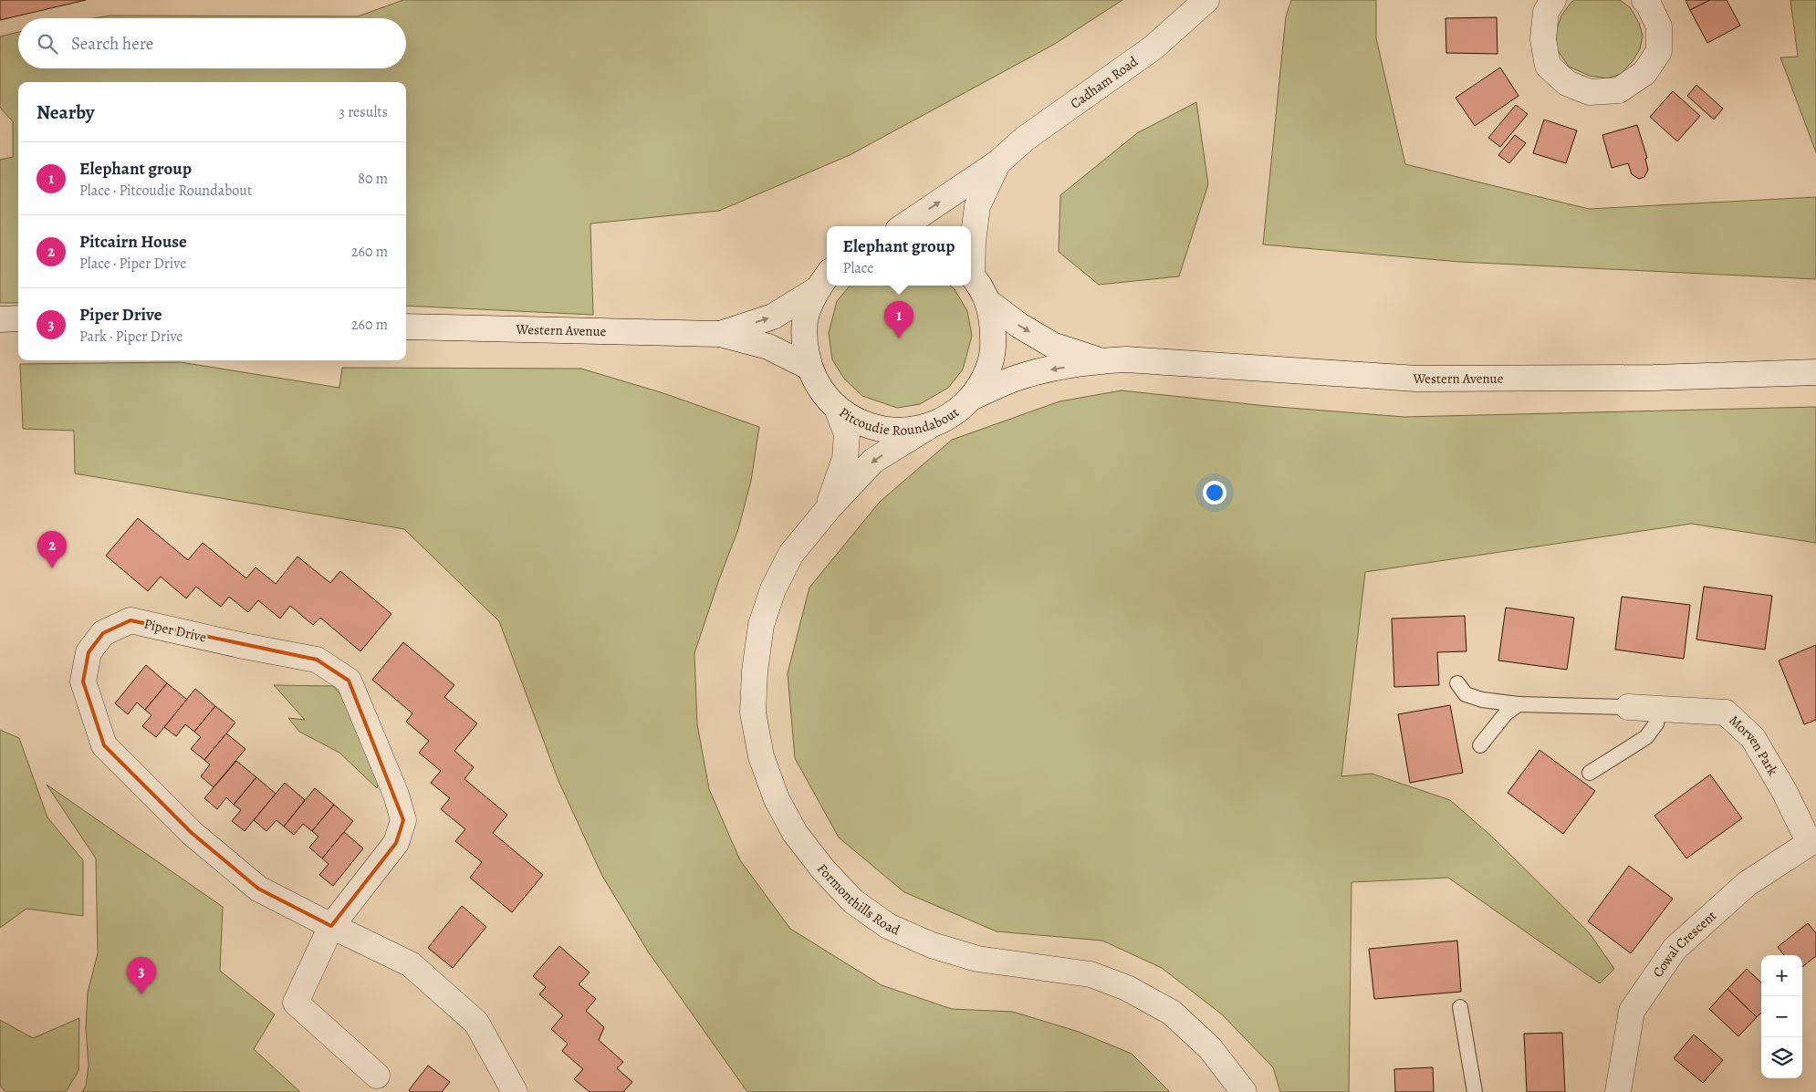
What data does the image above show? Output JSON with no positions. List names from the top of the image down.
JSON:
{
  "streets": {
    "street": [
      "Cadham Road",
      "Western Avenue",
      "Pitcoudie Roundabout",
      "Piper Drive",
      "Morven Park",
      "Formonthills Road",
      "Cowal Crescent"
    ]
  },
  "crossings": [
    ["Western Avenue", "Pitcoudie Roundabout"],
    ["Pitcoudie Roundabout", "Formonthills Road"],
    ["Morven Park", "Cowal Crescent"]
  ],
  "page": {
    "search": "Search here",
    "heading": ["Nearby", "3 results"],
    "list": [
      {
        "mark": "1",
        "name": "Elephant group",
        "note": "Place · Pitcoudie Roundabout",
        "value": "80 m"
      },
      {
        "mark": "2",
        "name": "Pitcairn House",
        "note": "Place · Piper Drive",
        "value": "260 m"
      },
      {
        "mark": "3",
        "name": "Piper Drive",
        "note": "Park · Piper Drive",
        "value": "260 m"
      }
    ],
    "popup": ["Elephant group", "Place"],
    "pins": ["1", "2", "3"],
    "map_buttons": ["+", "−"]
  }
}
